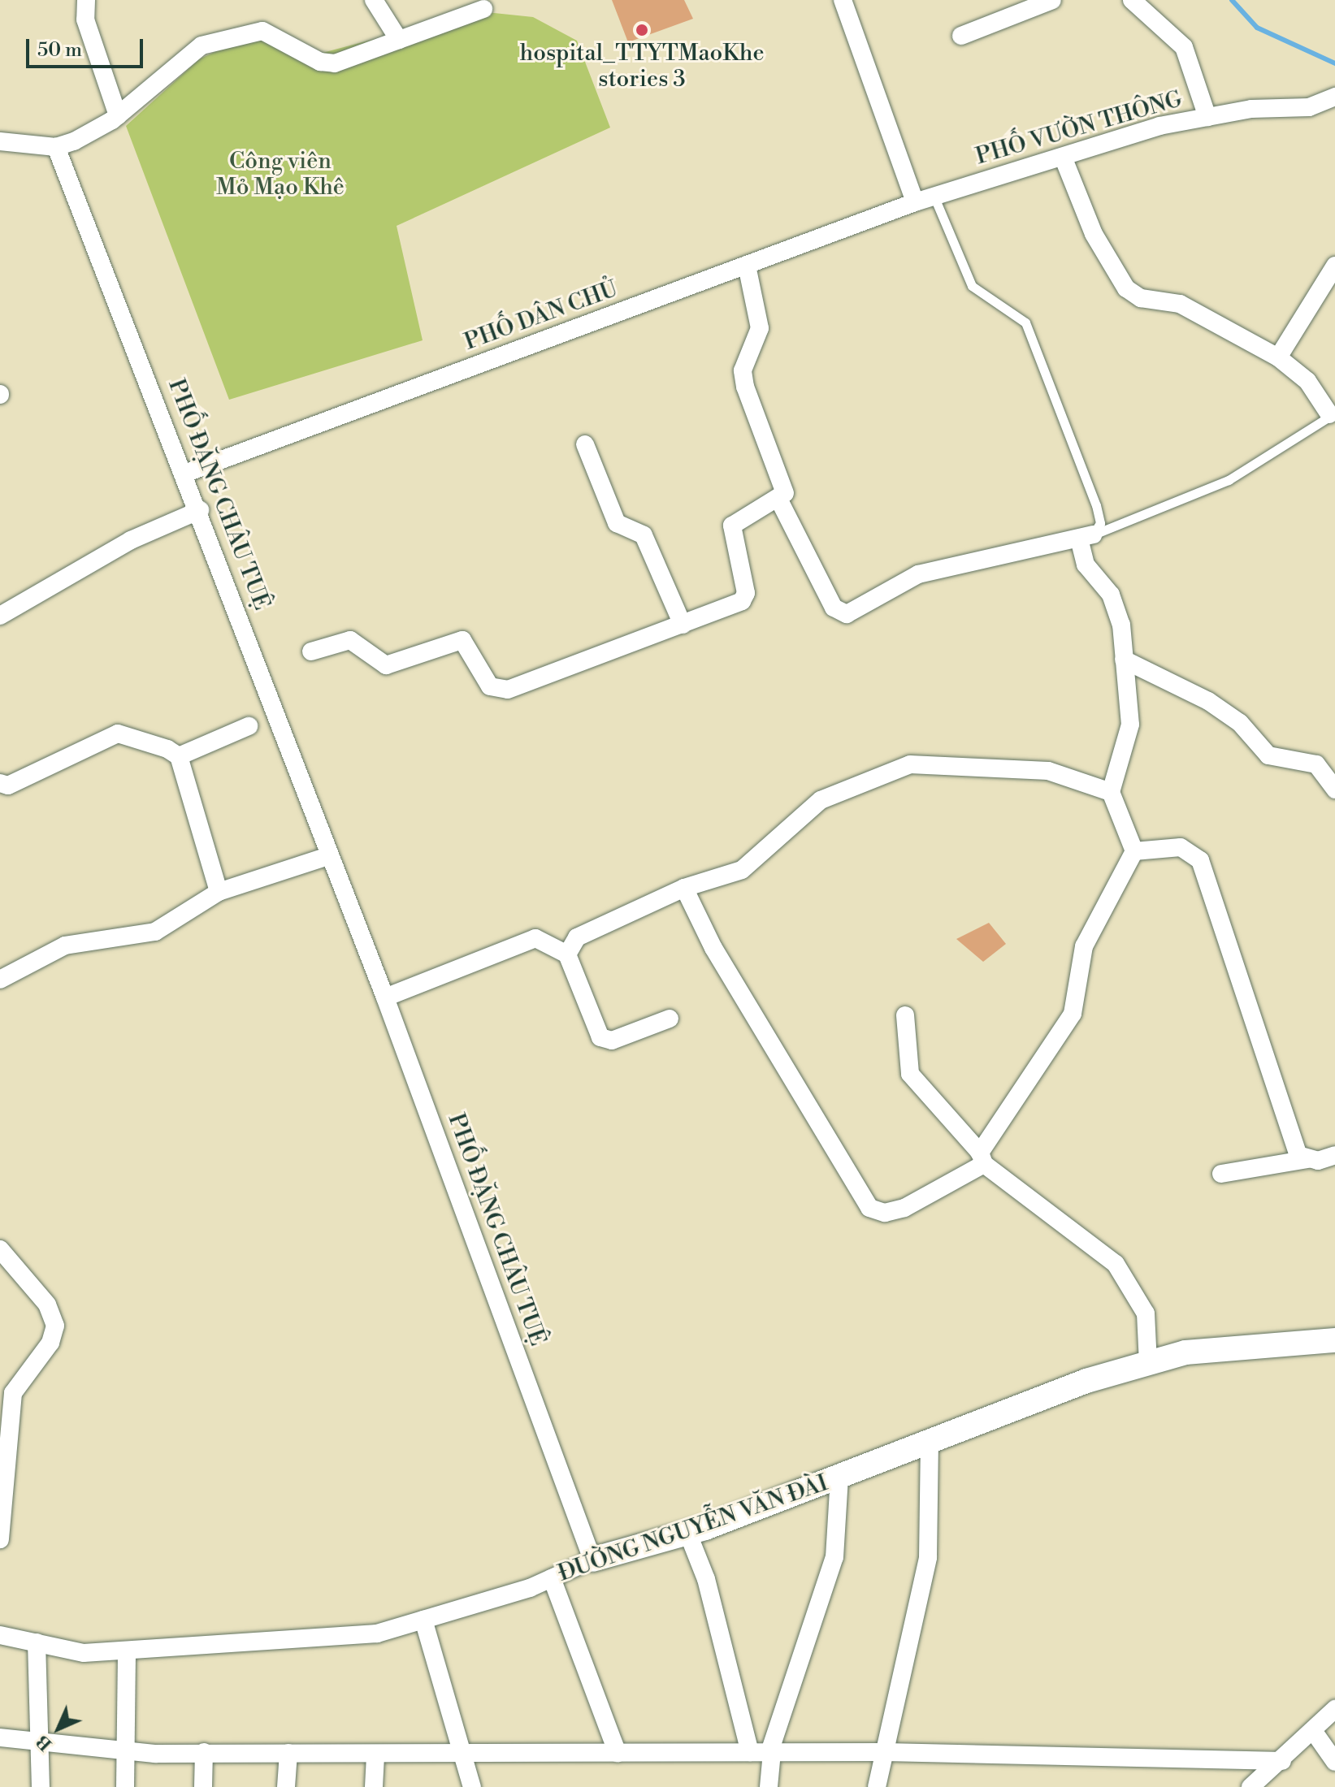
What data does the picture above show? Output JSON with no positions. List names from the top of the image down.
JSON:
{
  "streets": {
    "street": [
      "PHỐ VƯỜN THÔNG",
      "PHỐ DÂN CHỦ",
      "PHỐ ĐẶNG CHÂU TUỆ",
      "ĐƯỜNG NGUYỄN VĂN ĐÀI"
    ]
  },
  "crossings": [
    ["PHỐ VƯỜN THÔNG", "PHỐ DÂN CHỦ"],
    ["PHỐ DÂN CHỦ", "PHỐ ĐẶNG CHÂU TUỆ"],
    ["PHỐ ĐẶNG CHÂU TUỆ", "ĐƯỜNG NGUYỄN VĂN ĐÀI"]
  ],
  "parks": ["Công viên Mỏ Mạo Khê"],
  "places": ["hospital_TTYTMaoKhe stories 3"],
  "scale_bar": "50 m",
  "north": "bottom left"
}
